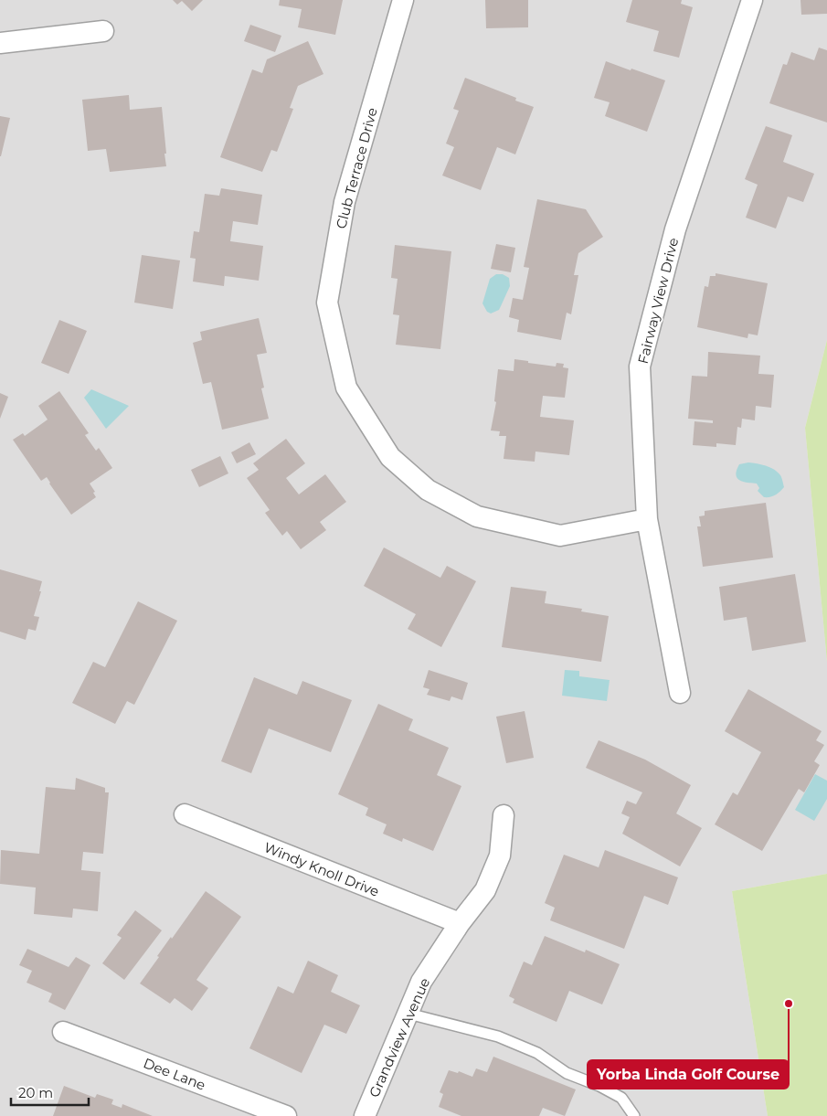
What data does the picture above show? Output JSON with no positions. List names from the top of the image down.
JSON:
{
  "streets": {
    "street": [
      "Club Terrace Drive",
      "Fairway View Drive",
      "Windy Knoll Drive",
      "Grandview Avenue",
      "Dee Lane"
    ]
  },
  "crossings": [
    ["Club Terrace Drive", "Fairway View Drive"],
    ["Windy Knoll Drive", "Grandview Avenue"]
  ],
  "places": ["Yorba Linda Golf Course"],
  "scale_bar": "20 m"
}
